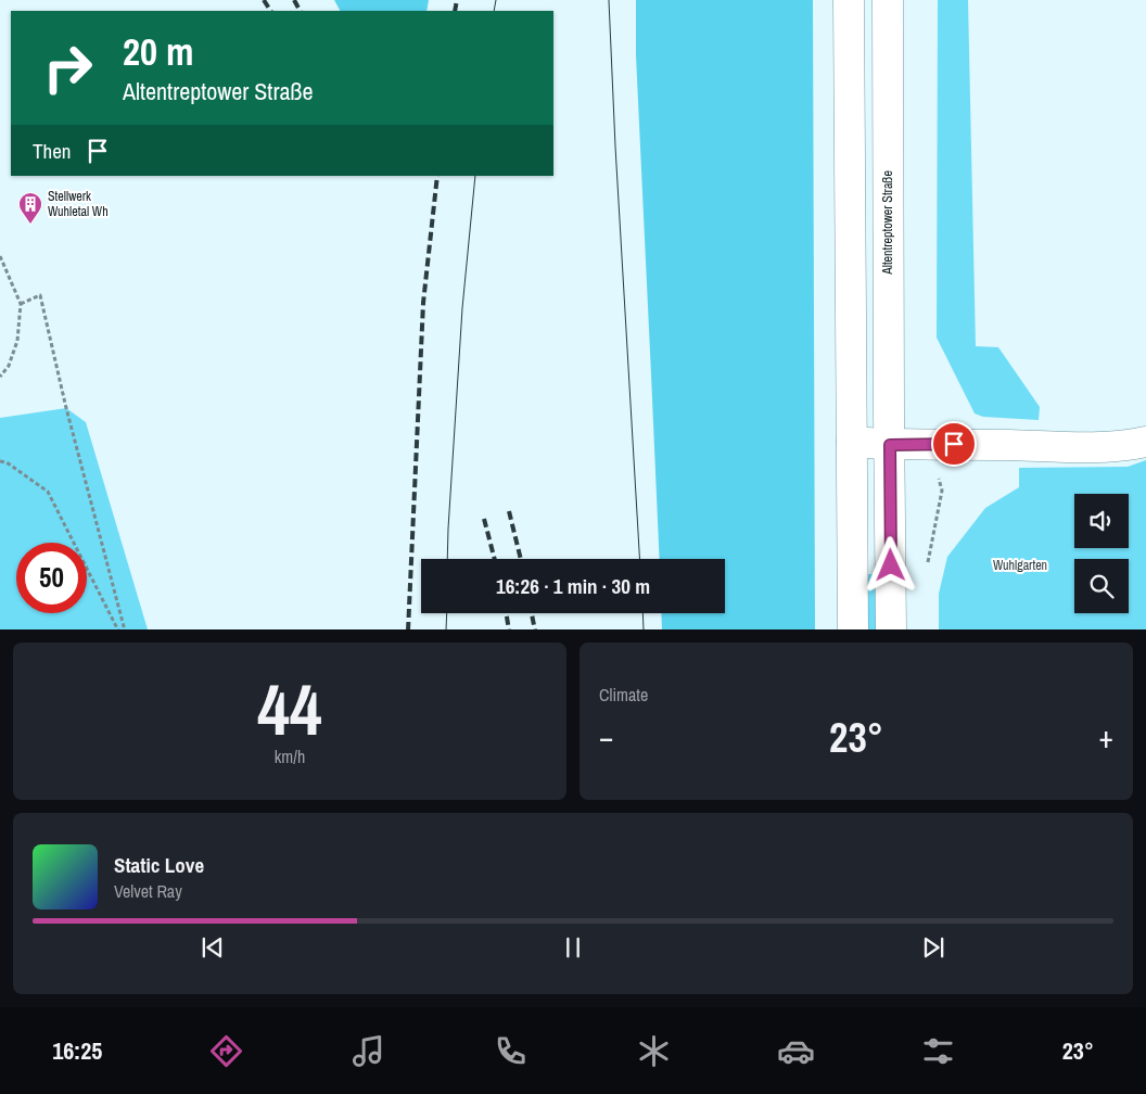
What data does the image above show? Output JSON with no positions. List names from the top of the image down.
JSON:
{
  "streets": {
    "main road": ["Altentreptower Straße"]
  },
  "parks": ["Wuhlgarten"],
  "places": {
    "building": ["Stellwerk Wuhletal Wh"]
  },
  "page": {
    "turn": ["20 m", "Altentreptower Straße"],
    "then": "Then",
    "limit": "50",
    "trip": "16:26 · 1 min · 30 m",
    "tile": [
      ["44", "km/h"],
      "Climate"
    ],
    "heat": ["−", "23°", "+"],
    "song": ["Static Love", "Velvet Ray"],
    "tabs": ["16:25", "23°"]
  }
}
